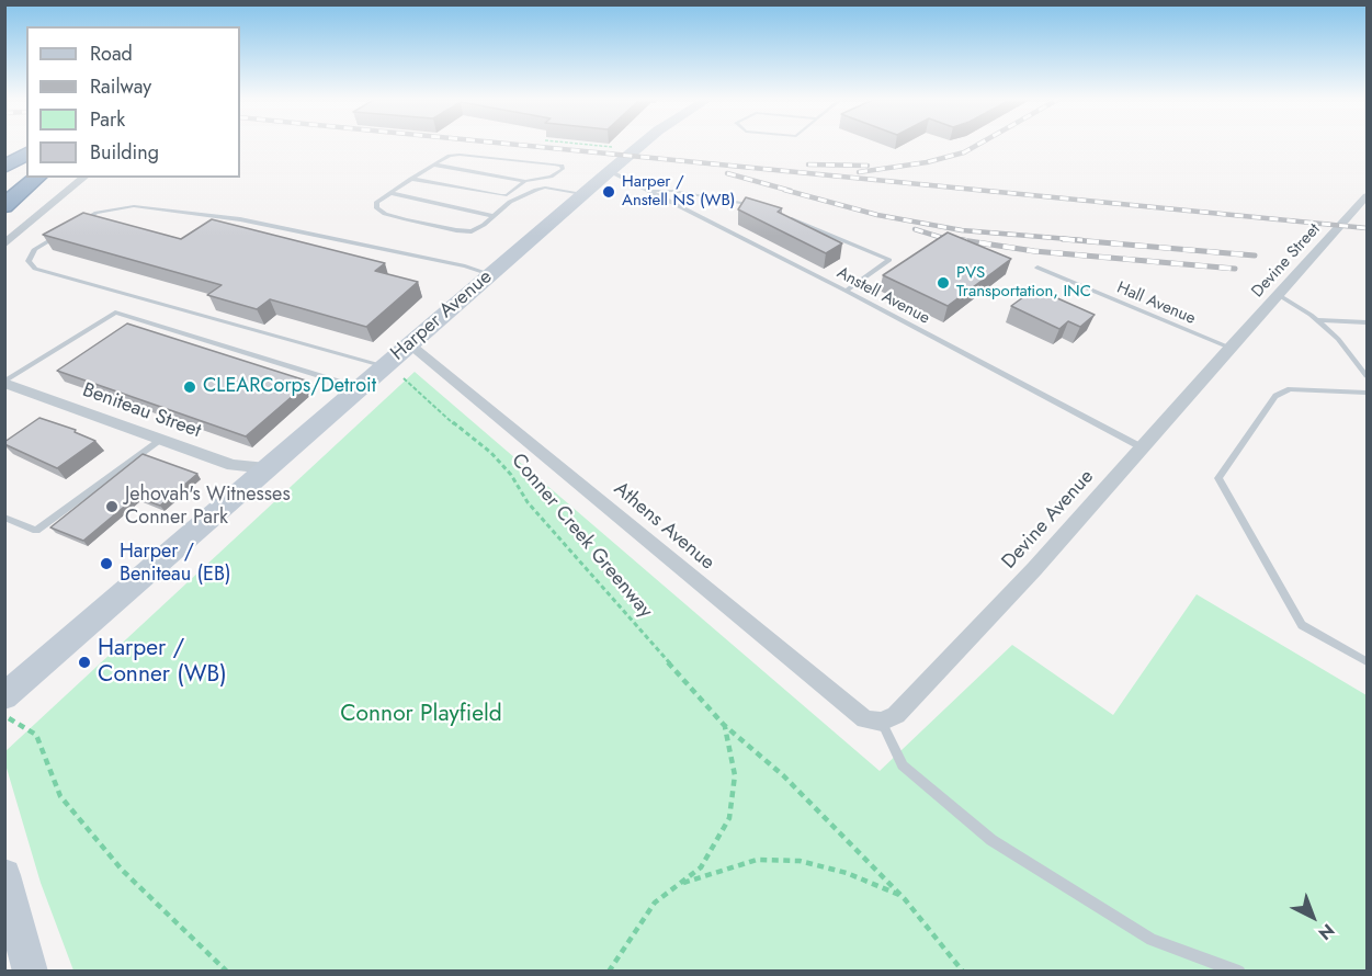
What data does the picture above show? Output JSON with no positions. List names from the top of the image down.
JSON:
{
  "streets": {
    "main road": ["Harper Avenue"],
    "street": [
      "Devine Street",
      "Beniteau Street",
      "Devine Avenue",
      "Athens Avenue"
    ],
    "lane": ["Anstell Avenue", "Hall Avenue"],
    "path": ["Conner Creek Greenway"]
  },
  "crossings": [
    ["Devine Street", "Hall Avenue"],
    ["Devine Street", "Devine Avenue"],
    ["Anstell Avenue", "Harper Avenue"],
    ["Anstell Avenue", "Devine Avenue"],
    ["Hall Avenue", "Devine Avenue"],
    ["Harper Avenue", "Beniteau Street"],
    ["Harper Avenue", "Athens Avenue"],
    ["Devine Avenue", "Athens Avenue"]
  ],
  "parks": ["Connor Playfield"],
  "places": [
    "Harper / Anstell NS (WB)",
    "PVS Transportation, INC",
    "CLEARCorps/Detroit",
    "Jehovah's Witnesses Conner Park",
    "Harper / Beniteau (EB)",
    "Harper / Conner (WB)"
  ],
  "legend": [
    "Road",
    "Railway",
    "Park",
    "Building"
  ],
  "north": "bottom right"
}
